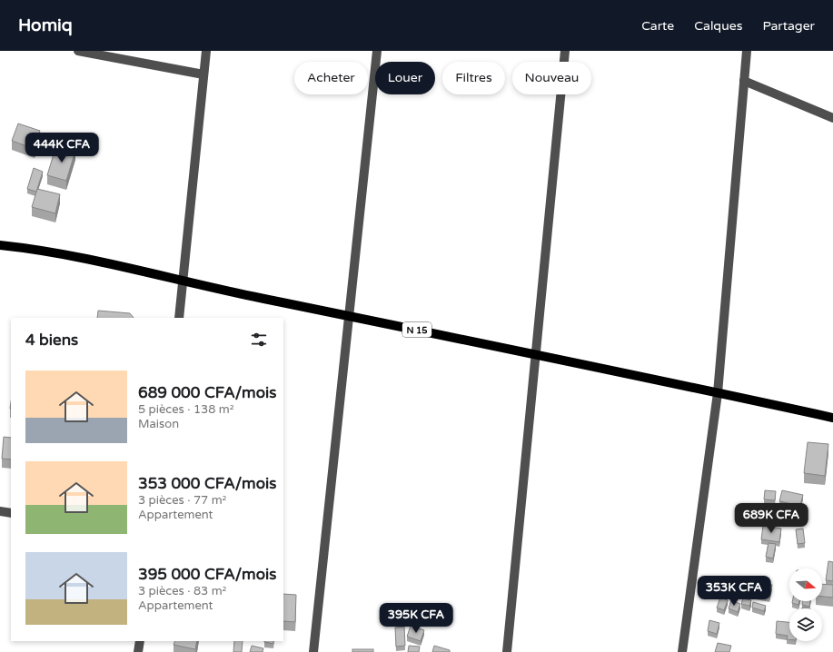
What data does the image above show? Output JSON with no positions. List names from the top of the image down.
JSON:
{
  "streets": {
    "main road": ["N 15"]
  },
  "north": "right",
  "page": {
    "header": "Homiq",
    "nav": ["Carte", "Calques", "Partager"],
    "chip": [
      "Acheter",
      "Louer",
      "Filtres",
      "Nouveau"
    ],
    "price": [
      "444K CFA",
      "689K CFA",
      "353K CFA",
      "395K CFA"
    ],
    "heading": "4 biens",
    "list": [
      {
        "name": "689 000 CFA/mois",
        "note": "5 pièces · 138 m² · Maison"
      },
      {
        "name": "353 000 CFA/mois",
        "note": "3 pièces · 77 m² · Appartement"
      },
      {
        "name": "395 000 CFA/mois",
        "note": "3 pièces · 83 m² · Appartement"
      }
    ]
  }
}
